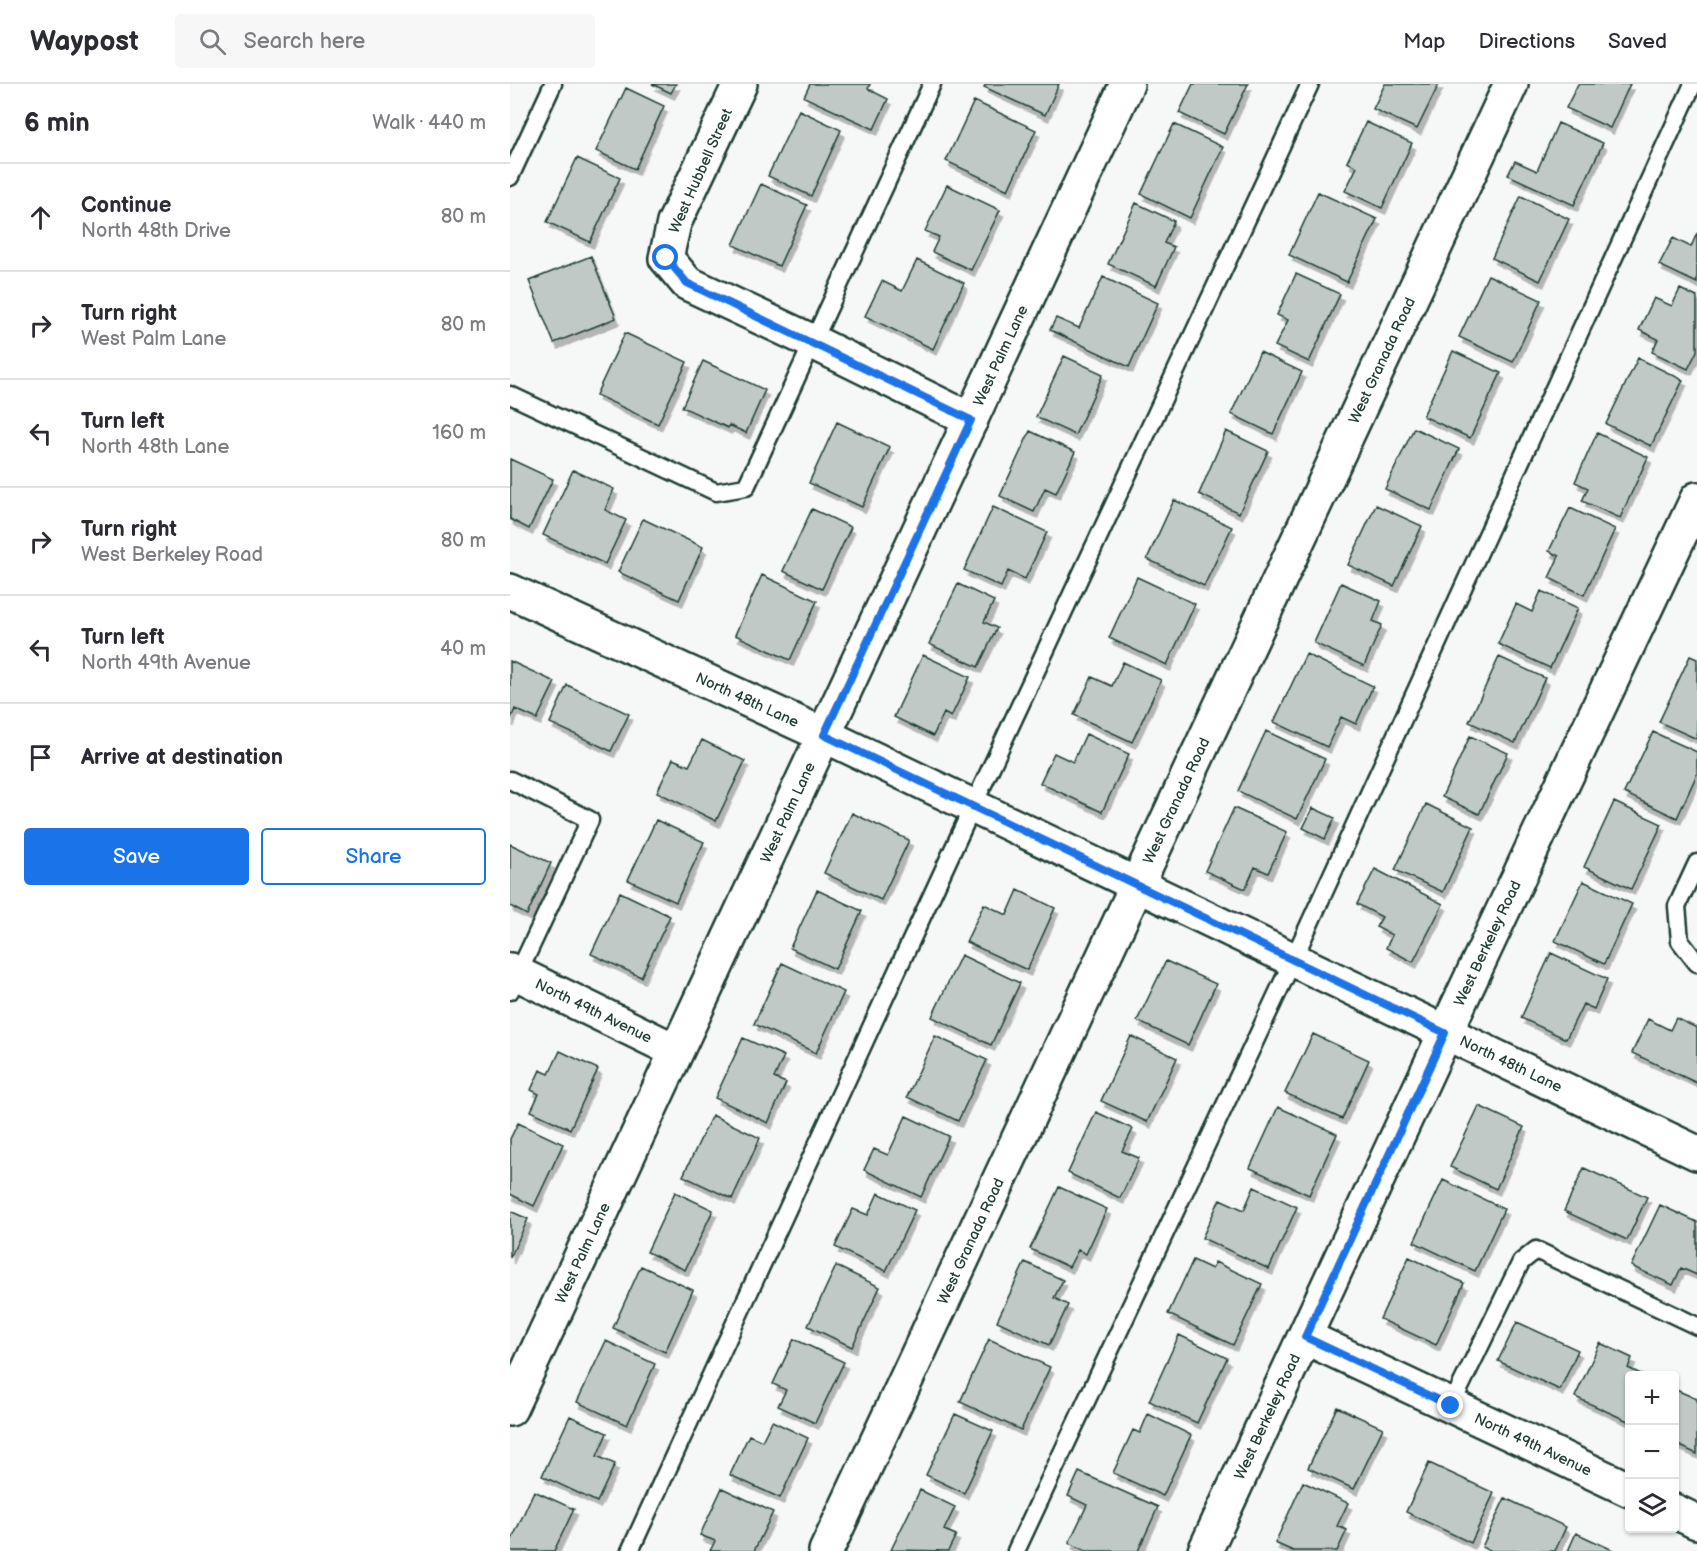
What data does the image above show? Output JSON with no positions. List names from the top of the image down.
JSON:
{
  "streets": {
    "street": [
      "West Hubbell Street",
      "West Palm Lane",
      "West Granada Road",
      "North 48th Lane",
      "West Berkeley Road",
      "North 49th Avenue"
    ]
  },
  "crossings": [
    ["West Palm Lane", "North 48th Lane"],
    ["West Palm Lane", "North 49th Avenue"],
    ["West Granada Road", "North 48th Lane"],
    ["North 48th Lane", "West Berkeley Road"],
    ["West Berkeley Road", "North 49th Avenue"]
  ],
  "page": {
    "header": "Waypost",
    "search": "Search here",
    "nav": ["Map", "Directions", "Saved"],
    "heading": ["6 min", "Walk · 440 m"],
    "list": [
      ["Continue", "North 48th Drive", "80 m"],
      ["Turn right", "West Palm Lane", "80 m"],
      ["Turn left", "North 48th Lane", "160 m"],
      ["Turn right", "West Berkeley Road", "80 m"],
      ["Turn left", "North 49th Avenue", "40 m"],
      "Arrive at destination"
    ],
    "buttons": ["Save", "Share"],
    "map_buttons": ["+", "−"]
  }
}
